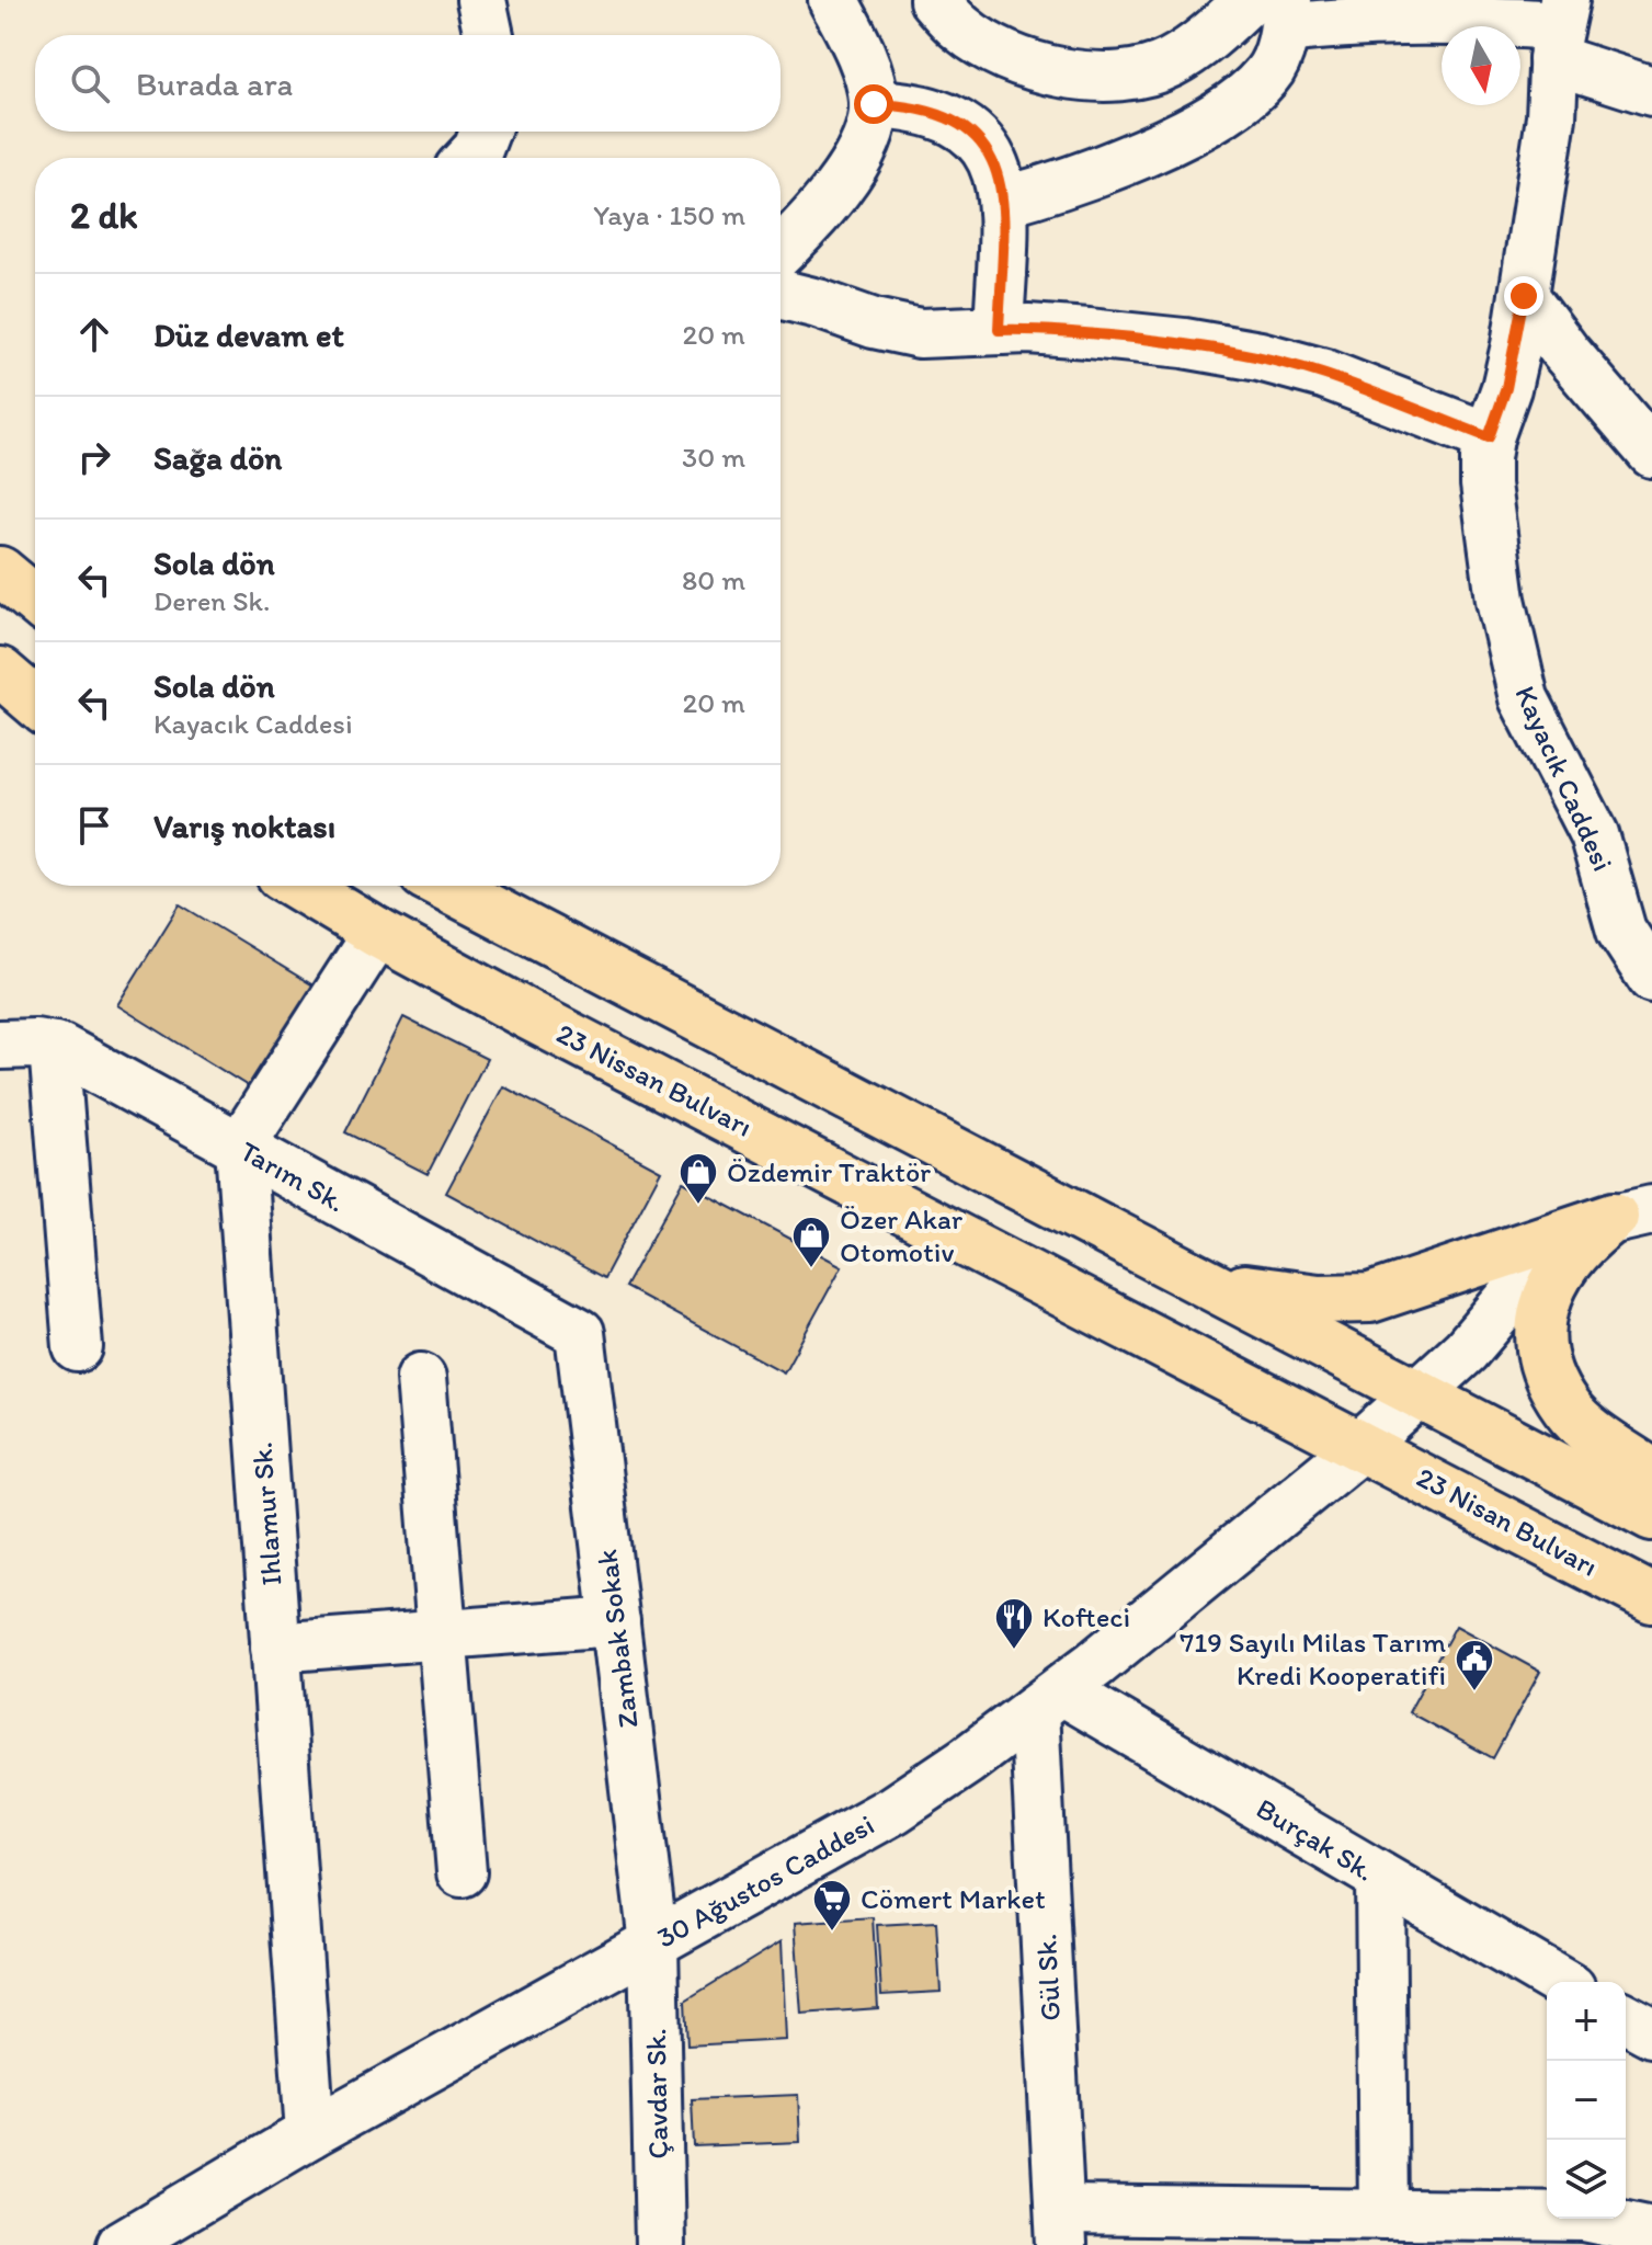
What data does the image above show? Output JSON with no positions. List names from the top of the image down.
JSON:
{
  "streets": {
    "highway": ["23 Nissan Bulvarı", "23 Nisan Bulvarı"],
    "street": [
      "Kayacık Caddesi",
      "Tarım Sk.",
      "Ihlamur Sk.",
      "Zambak Sokak",
      "Burçak Sk.",
      "30 Ağustos Caddesi",
      "Gül Sk.",
      "Çavdar Sk."
    ]
  },
  "crossings": [
    ["23 Nissan Bulvarı", "23 Nisan Bulvarı"],
    ["23 Nissan Bulvarı", "30 Ağustos Caddesi"],
    ["Tarım Sk.", "Ihlamur Sk."],
    ["Tarım Sk.", "Zambak Sokak"],
    ["Ihlamur Sk.", "30 Ağustos Caddesi"],
    ["23 Nisan Bulvarı", "30 Ağustos Caddesi"],
    ["Zambak Sokak", "30 Ağustos Caddesi"],
    ["Zambak Sokak", "Çavdar Sk."],
    ["Burçak Sk.", "30 Ağustos Caddesi"],
    ["Burçak Sk.", "Gül Sk."],
    ["30 Ağustos Caddesi", "Gül Sk."],
    ["30 Ağustos Caddesi", "Çavdar Sk."]
  ],
  "places": {
    "shop": ["Özdemir Traktör", "Özer Akar Otomotiv"],
    "restaurant": ["Kofteci"],
    "public building": ["719 Sayılı Milas Tarım Kredi Kooperatifi"],
    "supermarket": ["Cömert Market"]
  },
  "north": "bottom",
  "page": {
    "search": "Burada ara",
    "heading": ["2 dk", "Yaya · 150 m"],
    "list": [
      ["Düz devam et", "20 m"],
      ["Sağa dön", "30 m"],
      ["Sola dön", "Deren Sk.", "80 m"],
      ["Sola dön", "Kayacık Caddesi", "20 m"],
      "Varış noktası"
    ],
    "map_buttons": ["+", "−"]
  }
}
